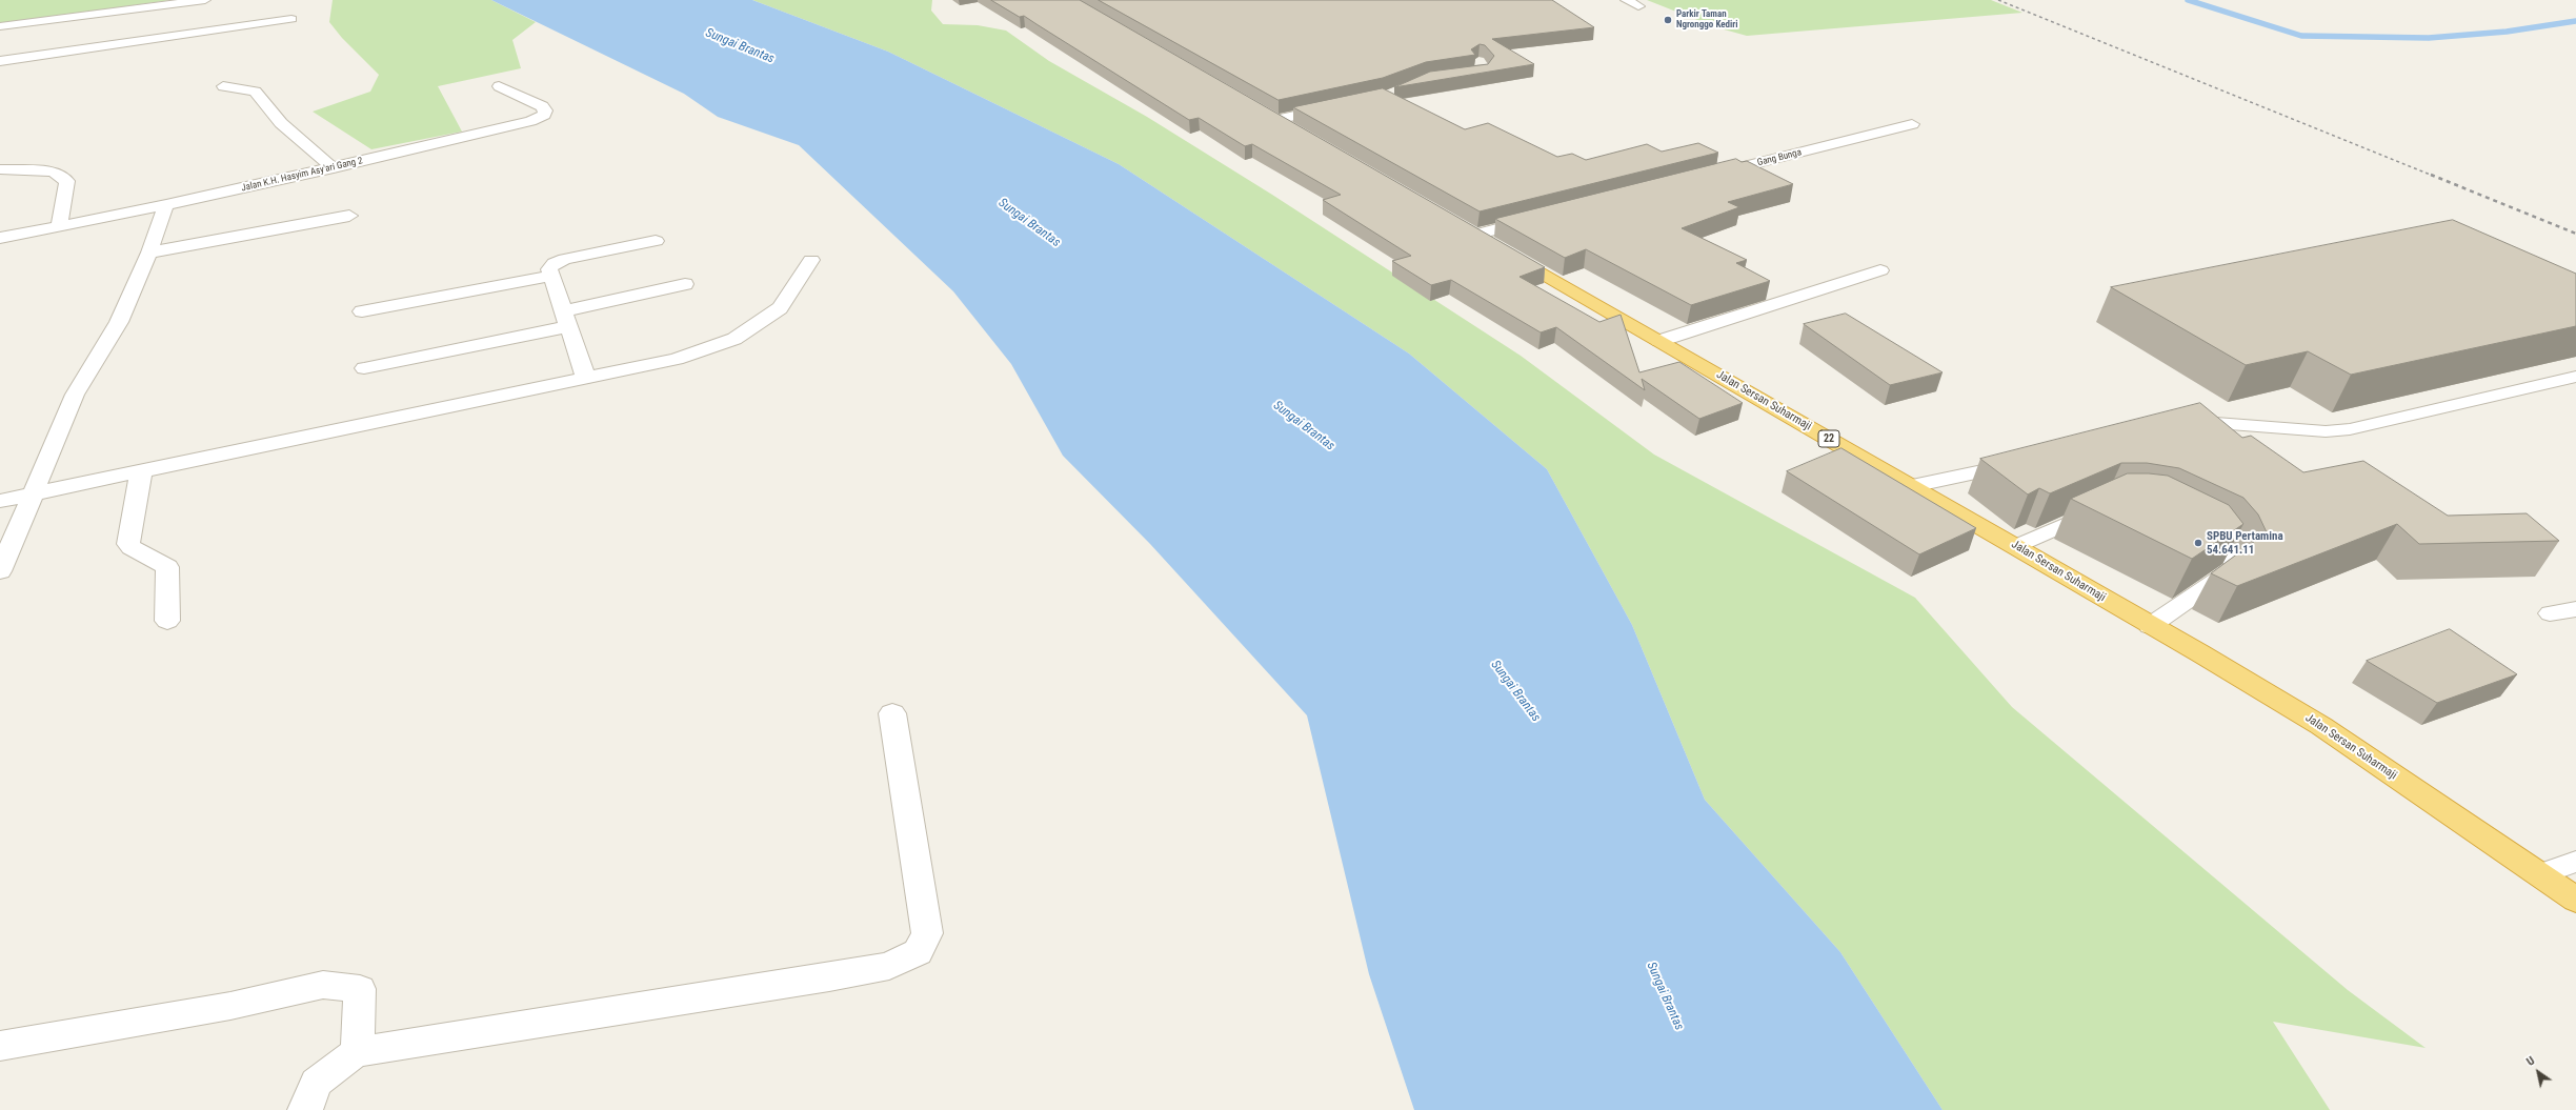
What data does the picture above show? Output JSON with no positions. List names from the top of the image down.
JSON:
{
  "streets": {
    "highway": ["Jalan Sersan Suharmaji", "22"],
    "street": ["Gang Bunga", "Jalan K.H. Hasyim Asy'ari Gang 2"]
  },
  "water": ["Sungai Brantas"],
  "places": ["Parkir Taman Ngronggo Kediri", "SPBU Pertamina 54.641.11"],
  "north": "top left"
}
